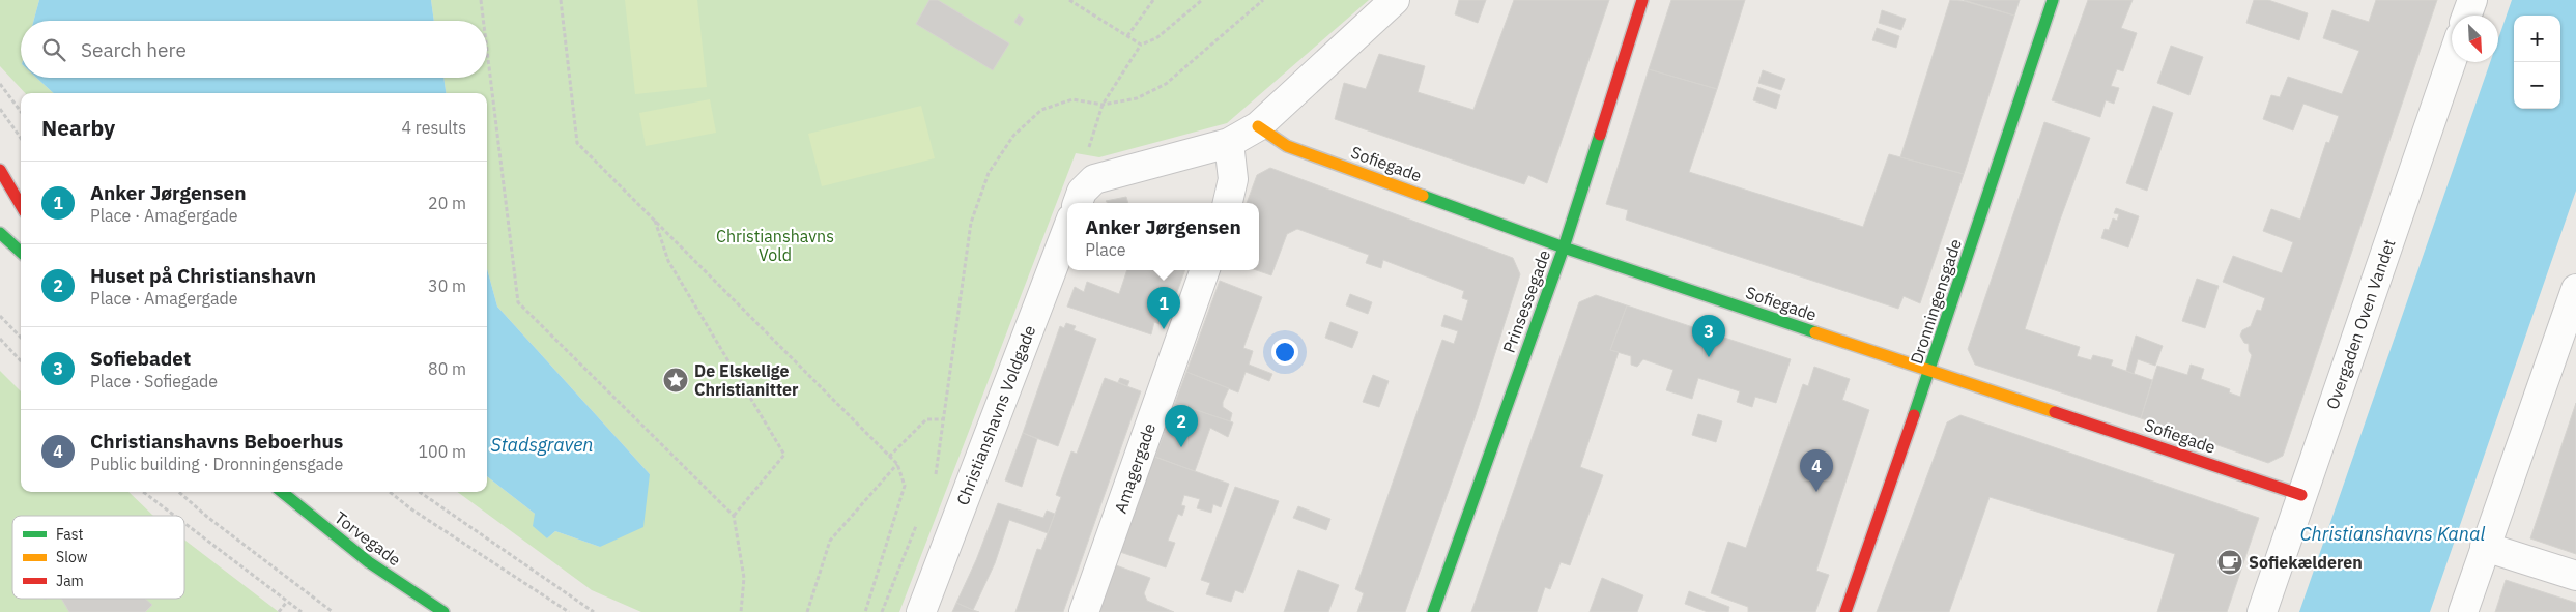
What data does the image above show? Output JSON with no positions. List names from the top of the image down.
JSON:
{
  "streets": {
    "street": [
      "Sofiegade",
      "Prinsessegade",
      "Dronningensgade",
      "Overgaden Oven Vandet",
      "Christianshavns Voldgade",
      "Amagergade",
      "Torvegade"
    ]
  },
  "crossings": [
    ["Sofiegade", "Prinsessegade"],
    ["Sofiegade", "Dronningensgade"],
    ["Sofiegade", "Overgaden Oven Vandet"]
  ],
  "water": ["Stadsgraven", "Christianshavns Kanal"],
  "parks": ["Christianshavns Vold"],
  "places": {
    "place": ["De Elskelige Christianitter"],
    "cafe": ["Sofiekælderen"]
  },
  "legend": ["Fast", "Slow", "Jam"],
  "north": "bottom right",
  "page": {
    "map_buttons": ["+", "−"],
    "search": "Search here",
    "heading": ["Nearby", "4 results"],
    "list": [
      {
        "mark": "1",
        "name": "Anker Jørgensen",
        "note": "Place · Amagergade",
        "value": "20 m"
      },
      {
        "mark": "2",
        "name": "Huset på Christianshavn",
        "note": "Place · Amagergade",
        "value": "30 m"
      },
      {
        "mark": "3",
        "name": "Sofiebadet",
        "note": "Place · Sofiegade",
        "value": "80 m"
      },
      {
        "mark": "4",
        "name": "Christianshavns Beboerhus",
        "note": "Public building · Dronningensgade",
        "value": "100 m"
      }
    ],
    "popup": ["Anker Jørgensen", "Place"],
    "pins": [
      "1",
      "3",
      "2",
      "4"
    ]
  }
}
